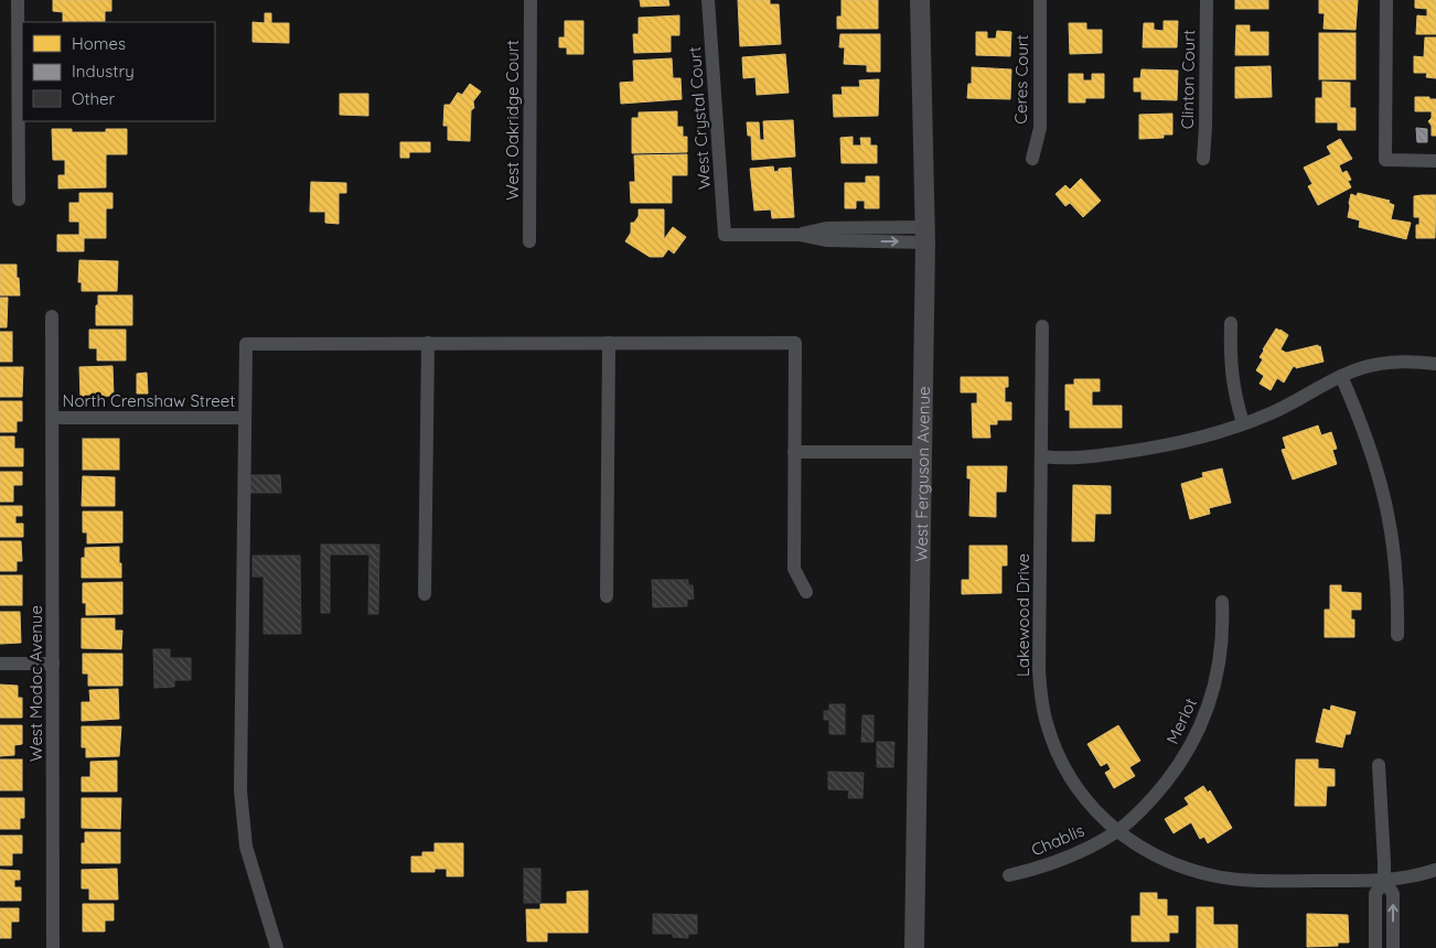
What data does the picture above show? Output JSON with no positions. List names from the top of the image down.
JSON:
{
  "streets": {
    "street": [
      "Ceres Court",
      "Clinton Court",
      "West Crystal Court",
      "West Oakridge Court",
      "North Crenshaw Street",
      "West Ferguson Avenue",
      "Lakewood Drive",
      "West Modoc Avenue",
      "Merlot",
      "Chablis"
    ]
  },
  "crossings": [
    ["West Crystal Court", "West Ferguson Avenue"],
    ["North Crenshaw Street", "West Modoc Avenue"],
    ["Lakewood Drive", "Merlot"],
    ["Lakewood Drive", "Chablis"],
    ["Merlot", "Chablis"]
  ],
  "legend": ["Homes", "Industry", "Other"]
}
